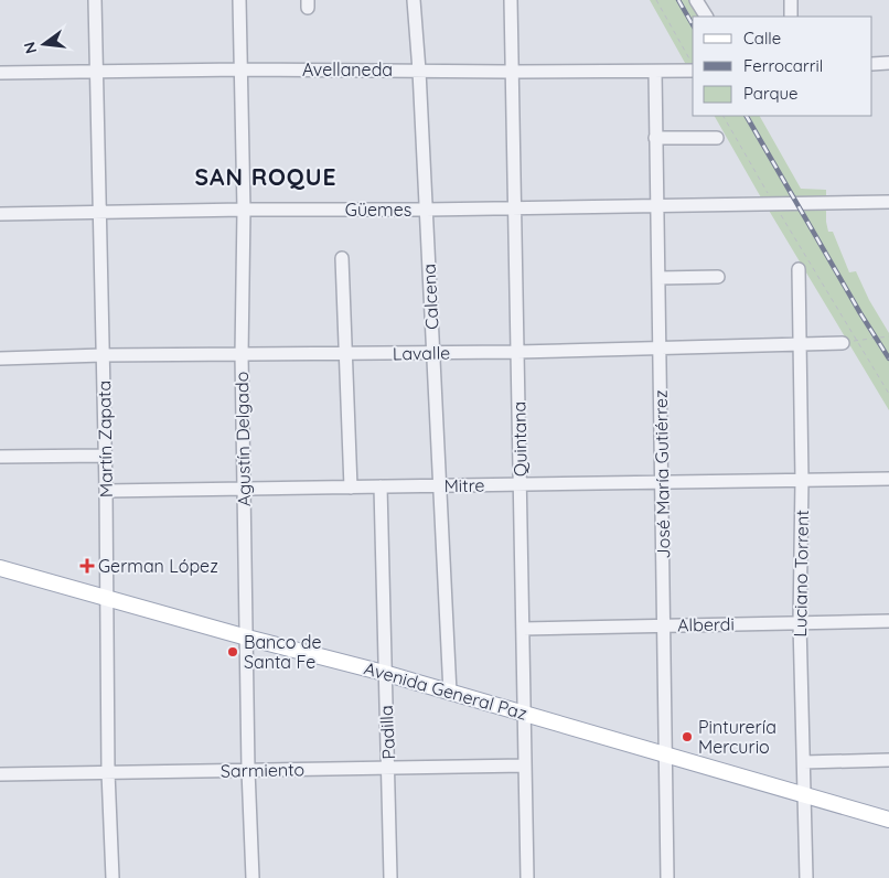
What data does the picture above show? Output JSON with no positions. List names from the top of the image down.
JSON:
{
  "streets": {
    "main road": ["Avenida General Paz"],
    "street": [
      "Avellaneda",
      "Güemes",
      "Calcena",
      "Lavalle",
      "Martín Zapata",
      "Agustín Delgado",
      "Quintana",
      "José María Gutiérrez",
      "Mitre",
      "Luciano Torrent",
      "Alberdi",
      "Padilla",
      "Sarmiento"
    ]
  },
  "crossings": [
    ["Avellaneda", "Calcena"],
    ["Avellaneda", "Martín Zapata"],
    ["Avellaneda", "Agustín Delgado"],
    ["Avellaneda", "Quintana"],
    ["Avellaneda", "José María Gutiérrez"],
    ["Güemes", "Calcena"],
    ["Güemes", "Martín Zapata"],
    ["Güemes", "Agustín Delgado"],
    ["Güemes", "Quintana"],
    ["Güemes", "José María Gutiérrez"],
    ["Calcena", "Lavalle"],
    ["Calcena", "Mitre"],
    ["Calcena", "Avenida General Paz"],
    ["Lavalle", "Martín Zapata"],
    ["Lavalle", "Agustín Delgado"],
    ["Lavalle", "Quintana"],
    ["Lavalle", "José María Gutiérrez"],
    ["Lavalle", "Luciano Torrent"],
    ["Martín Zapata", "Mitre"],
    ["Martín Zapata", "Avenida General Paz"],
    ["Martín Zapata", "Sarmiento"],
    ["Agustín Delgado", "Mitre"],
    ["Agustín Delgado", "Avenida General Paz"],
    ["Agustín Delgado", "Sarmiento"],
    ["Quintana", "Mitre"],
    ["Quintana", "Alberdi"],
    ["Quintana", "Avenida General Paz"],
    ["Quintana", "Sarmiento"],
    ["José María Gutiérrez", "Mitre"],
    ["José María Gutiérrez", "Alberdi"],
    ["José María Gutiérrez", "Avenida General Paz"],
    ["Mitre", "Luciano Torrent"],
    ["Mitre", "Padilla"],
    ["Luciano Torrent", "Alberdi"],
    ["Luciano Torrent", "Avenida General Paz"],
    ["Avenida General Paz", "Padilla"],
    ["Padilla", "Sarmiento"]
  ],
  "districts": ["SAN ROQUE"],
  "places": {
    "health": ["German López"],
    "other": ["Banco de Santa Fe", "Pinturería Mercurio"]
  },
  "legend": ["Calle", "Ferrocarril", "Parque"],
  "north": "left"
}
